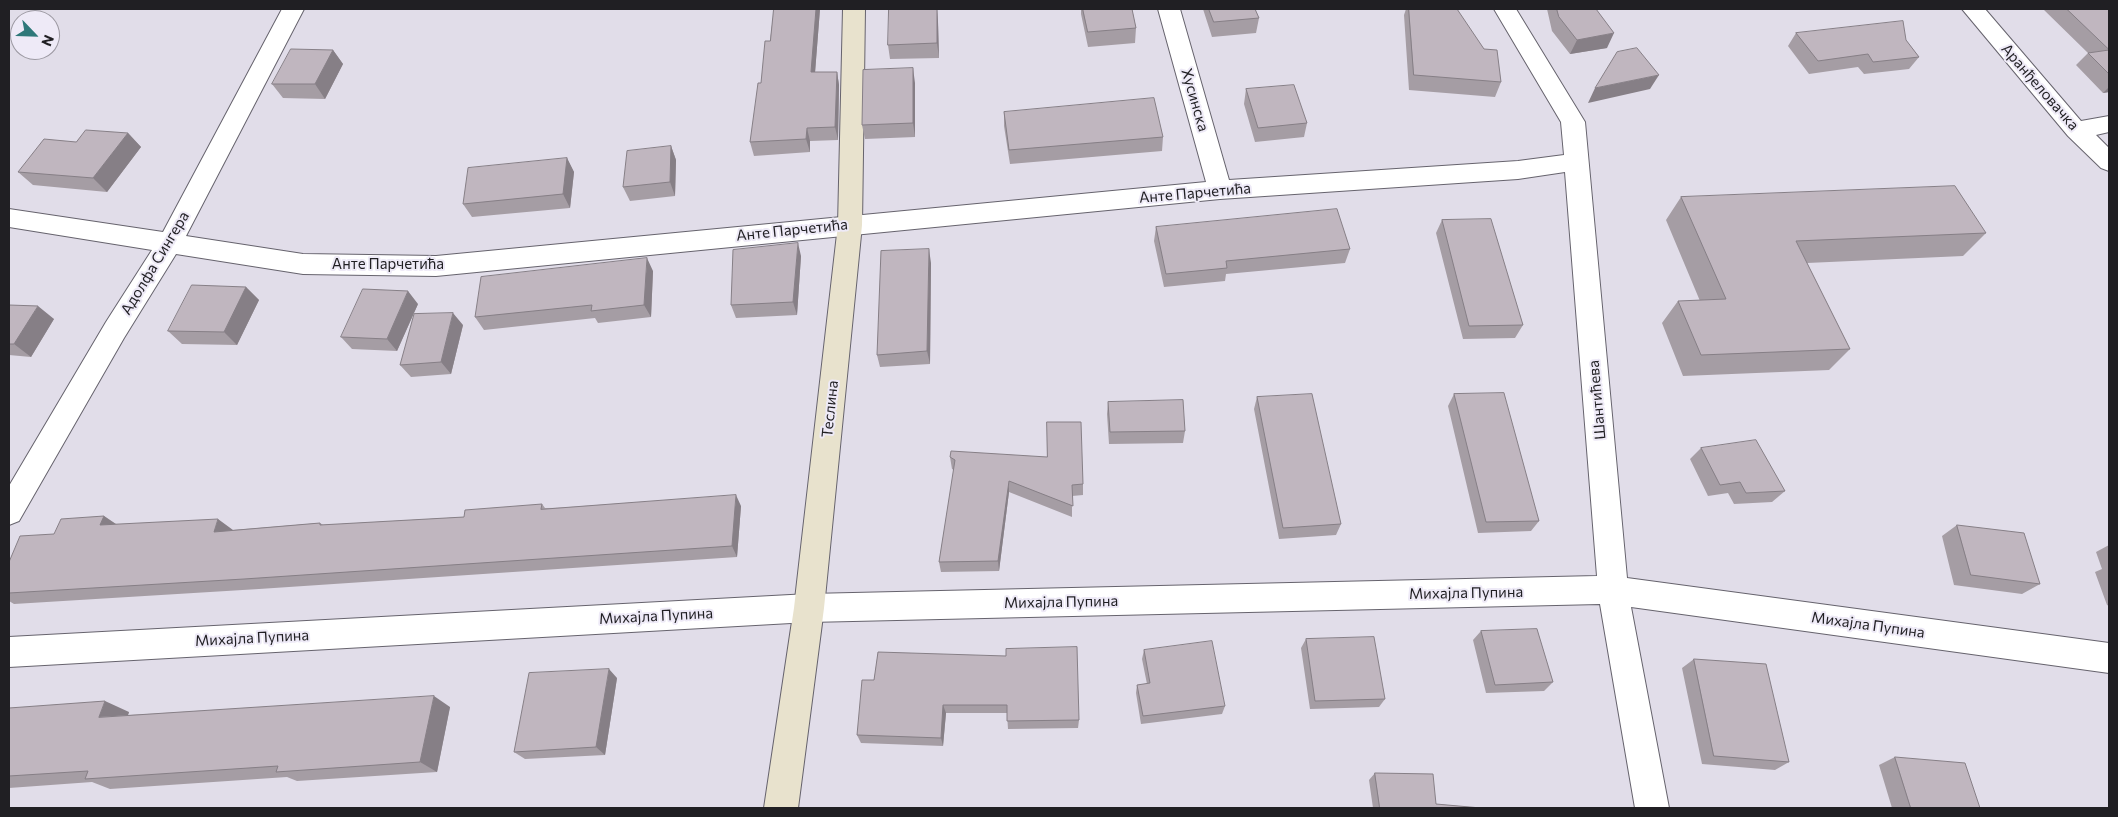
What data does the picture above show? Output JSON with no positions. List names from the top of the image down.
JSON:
{
  "streets": {
    "street": [
      "Аранђеловачка",
      "Хусинска",
      "Анте Парчетића",
      "Адолфа Сингера",
      "Шантићева",
      "Теслина",
      "Михајла Пупина"
    ]
  },
  "crossings": [
    ["Хусинска", "Анте Парчетића"],
    ["Анте Парчетића", "Адолфа Сингера"],
    ["Анте Парчетића", "Шантићева"],
    ["Анте Парчетића", "Теслина"],
    ["Шантићева", "Михајла Пупина"],
    ["Теслина", "Михајла Пупина"]
  ],
  "north": "bottom right"
}
